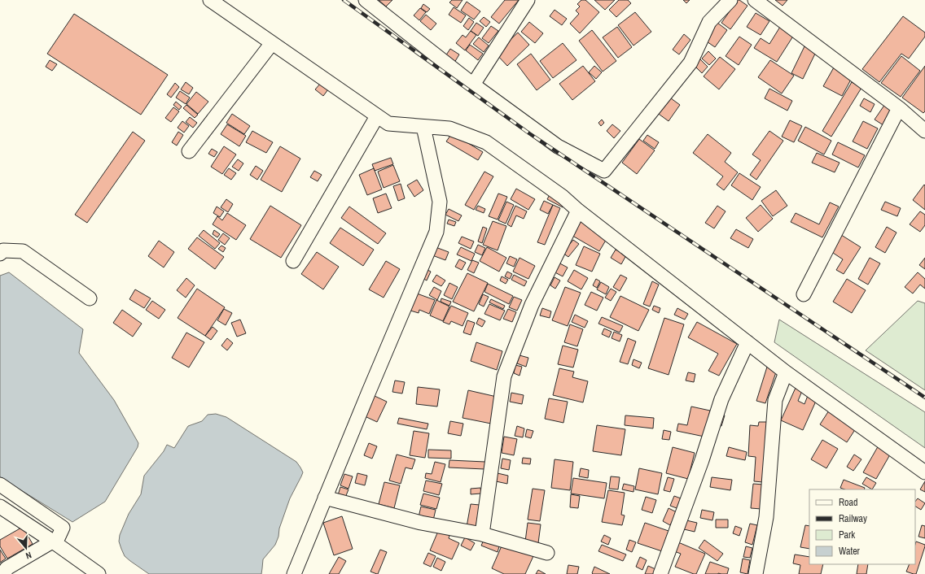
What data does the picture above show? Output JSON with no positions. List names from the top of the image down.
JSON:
{
  "legend": [
    "Road",
    "Railway",
    "Park",
    "Water"
  ],
  "north": "bottom"
}
